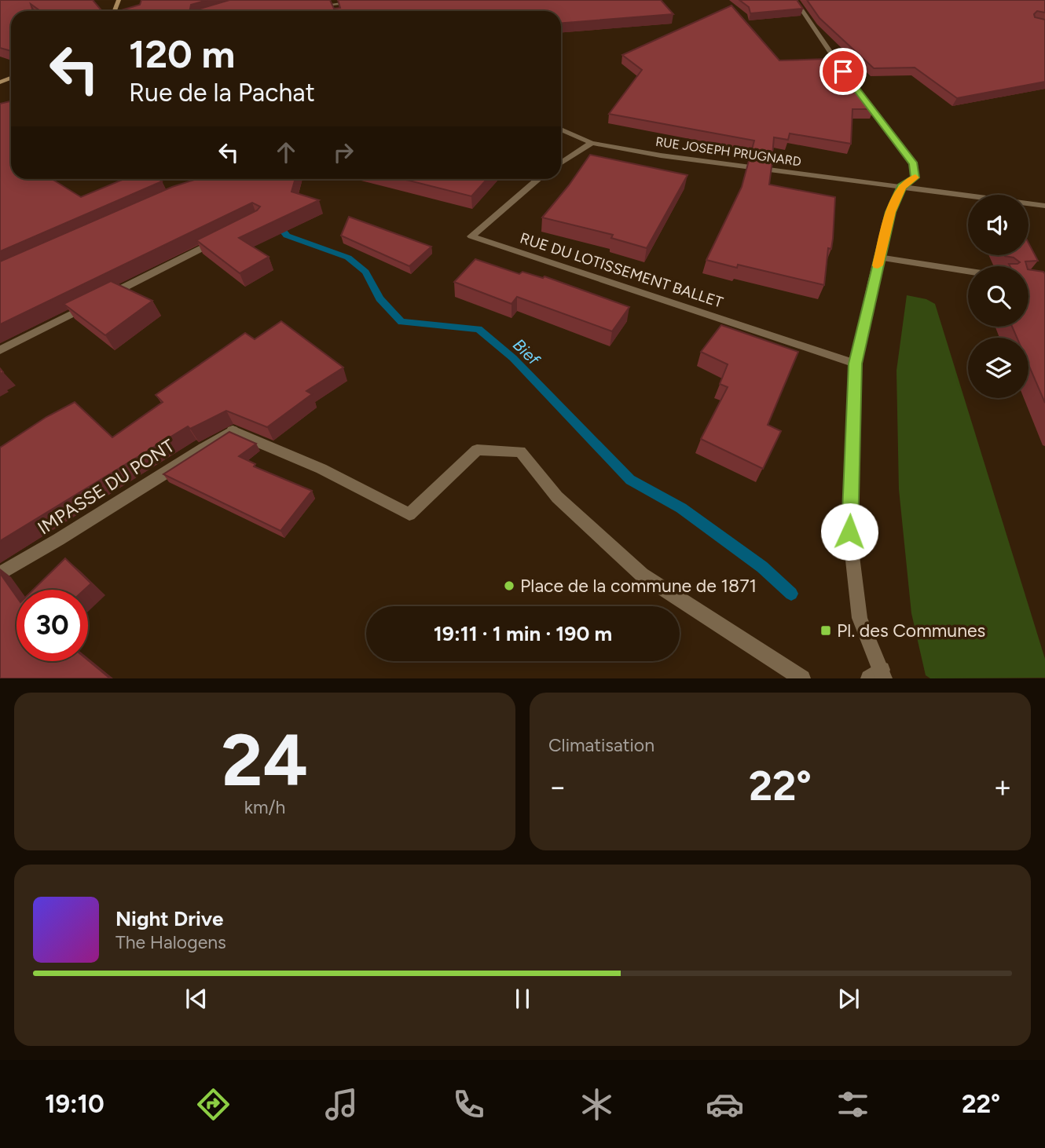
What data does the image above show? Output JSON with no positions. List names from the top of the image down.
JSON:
{
  "streets": {
    "street": ["RUE JOSEPH PRUGNARD", "RUE DU LOTISSEMENT BALLET", "IMPASSE DU PONT"]
  },
  "water": ["Bief"],
  "places": {
    "other": ["Place de la commune de 1871"],
    "transit": ["Pl. des Communes"]
  },
  "page": {
    "turn": ["120 m", "Rue de la Pachat"],
    "limit": "30",
    "trip": "19:11 · 1 min · 190 m",
    "tile": [
      ["24", "km/h"],
      "Climatisation"
    ],
    "heat": ["−", "22°", "+"],
    "song": ["Night Drive", "The Halogens"],
    "tabs": ["19:10", "22°"]
  }
}
